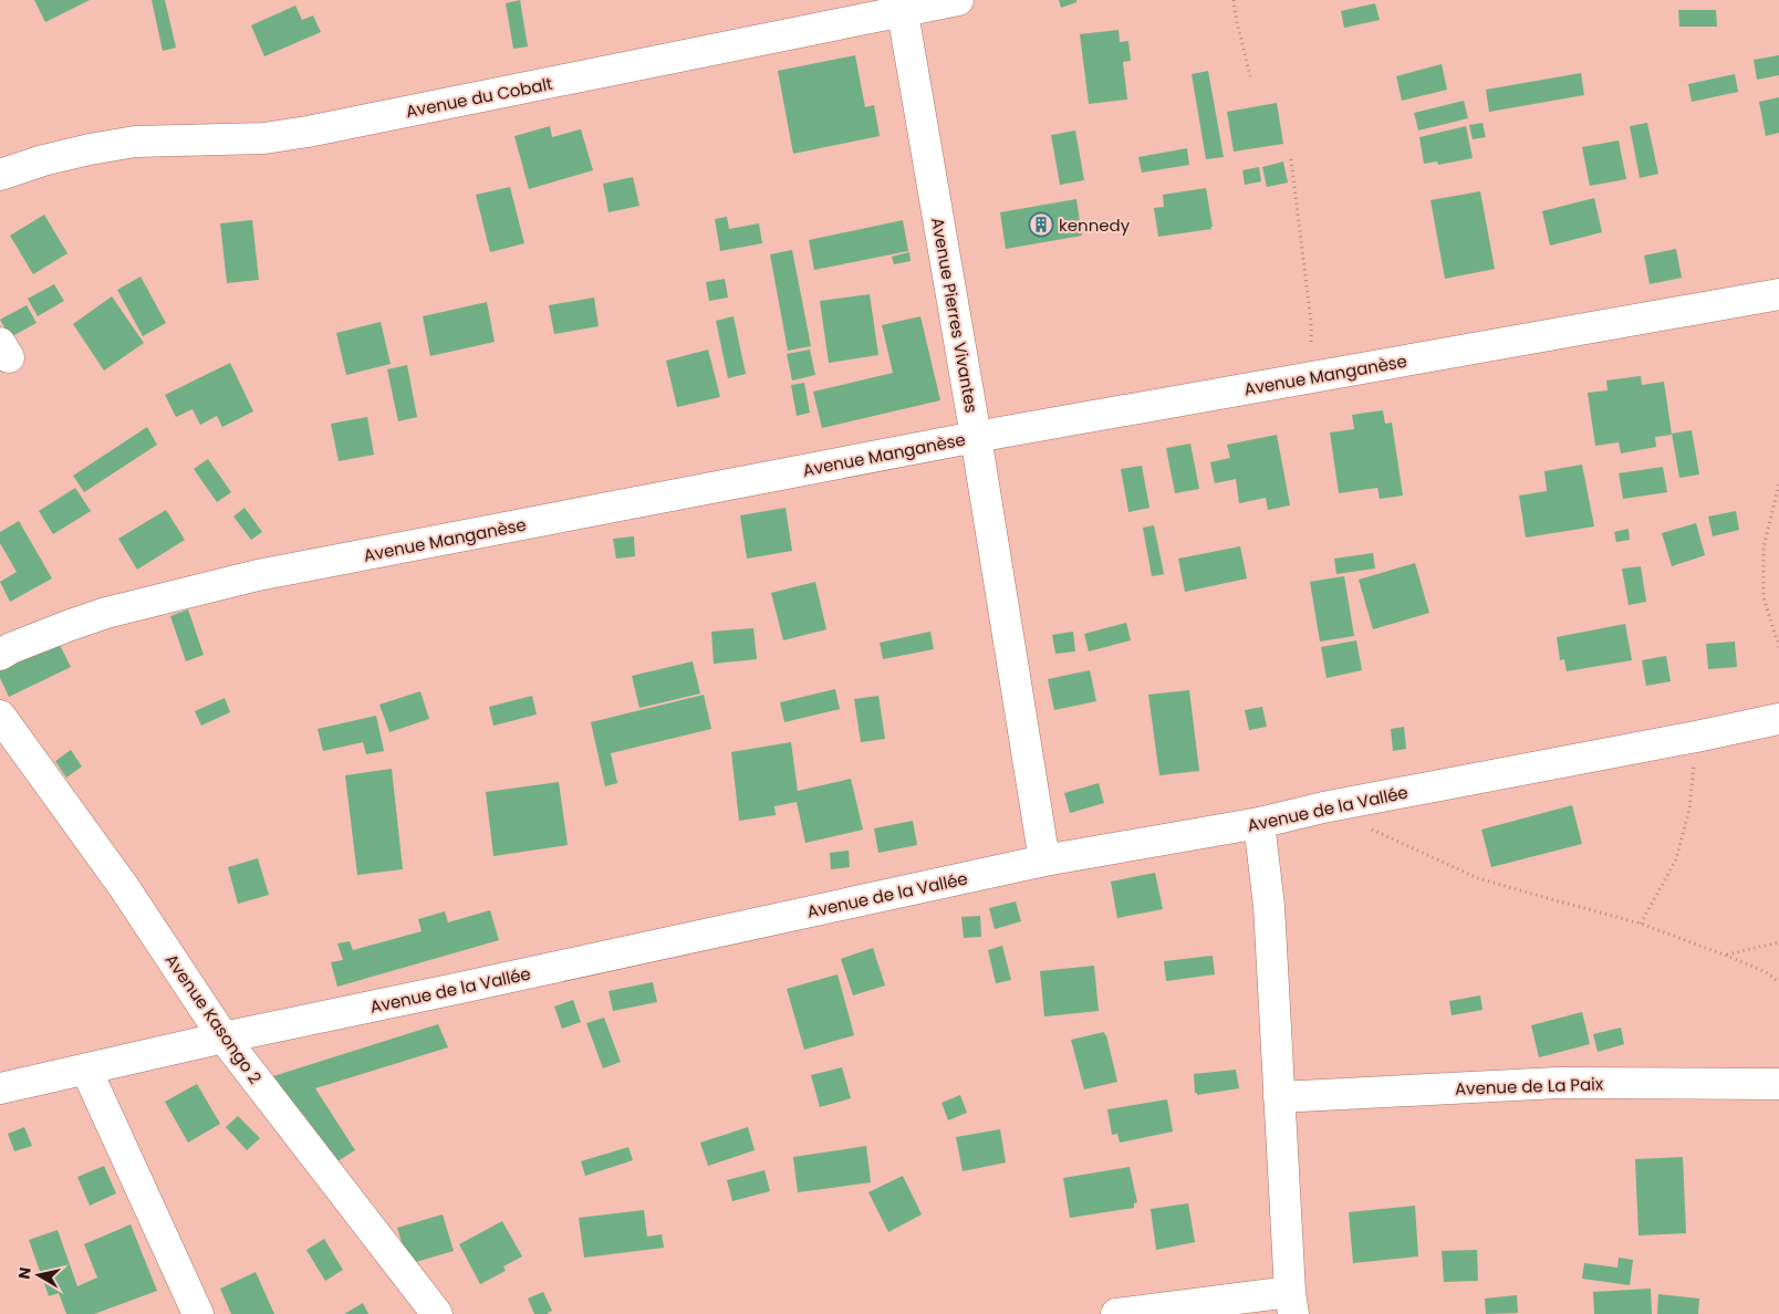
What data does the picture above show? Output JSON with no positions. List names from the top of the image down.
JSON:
{
  "streets": {
    "street": [
      "Avenue du Cobalt",
      "Avenue Pierres Vivantes",
      "Avenue Manganèse",
      "Avenue de la Vallée",
      "Avenue Kasongo 2",
      "Avenue de La Paix"
    ]
  },
  "crossings": [
    ["Avenue du Cobalt", "Avenue Pierres Vivantes"],
    ["Avenue Pierres Vivantes", "Avenue Manganèse"],
    ["Avenue Pierres Vivantes", "Avenue de la Vallée"],
    ["Avenue de la Vallée", "Avenue Kasongo 2"]
  ],
  "places": {
    "building": ["kennedy"]
  },
  "north": "left"
}
